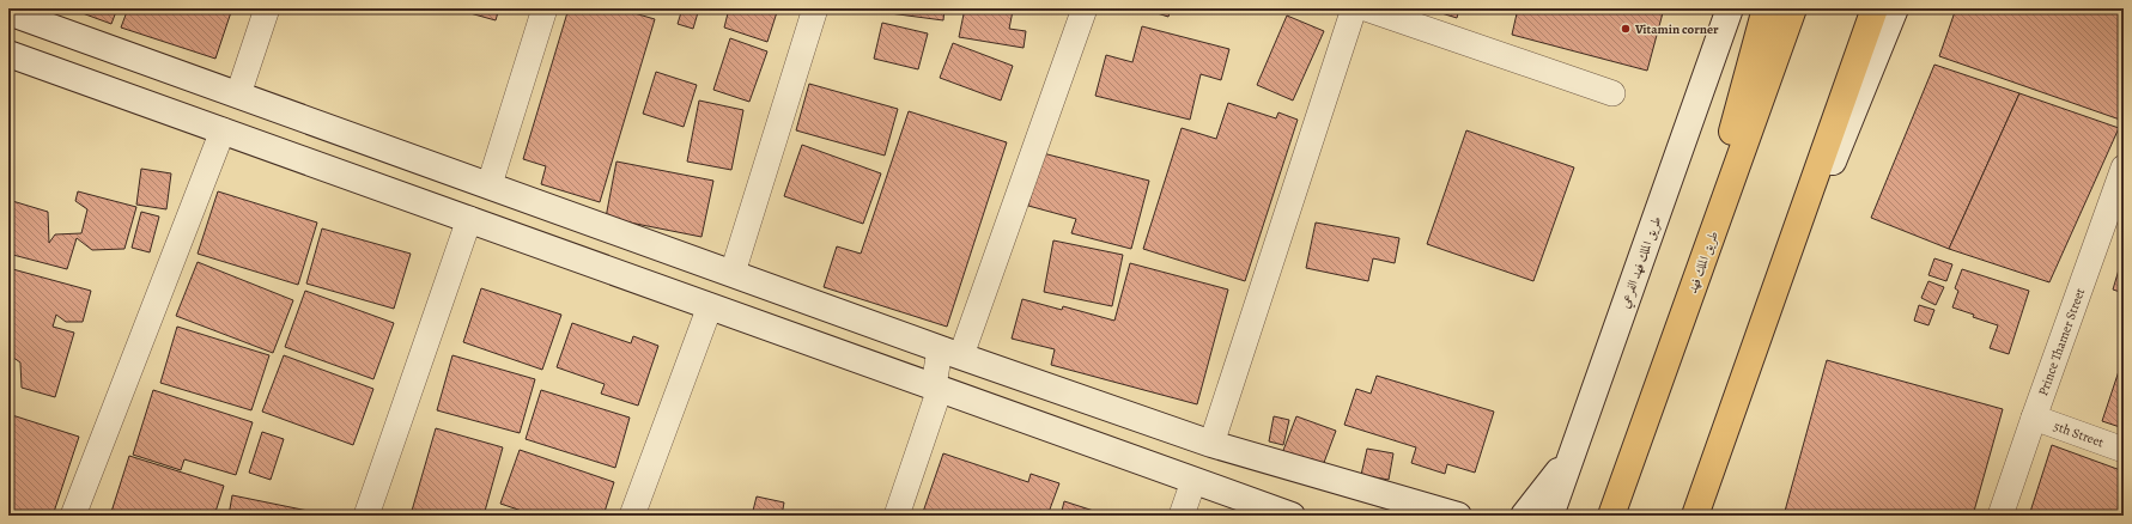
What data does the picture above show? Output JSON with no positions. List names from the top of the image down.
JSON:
{
  "streets": {
    "highway": ["طريق الملك فهد"],
    "main road": ["طريق الملك فهد الفرعي"],
    "street": ["Prince Thamer Street", "5th Street"]
  },
  "crossings": [
    ["Prince Thamer Street", "5th Street"]
  ],
  "places": ["Vitamin corner"]
}
